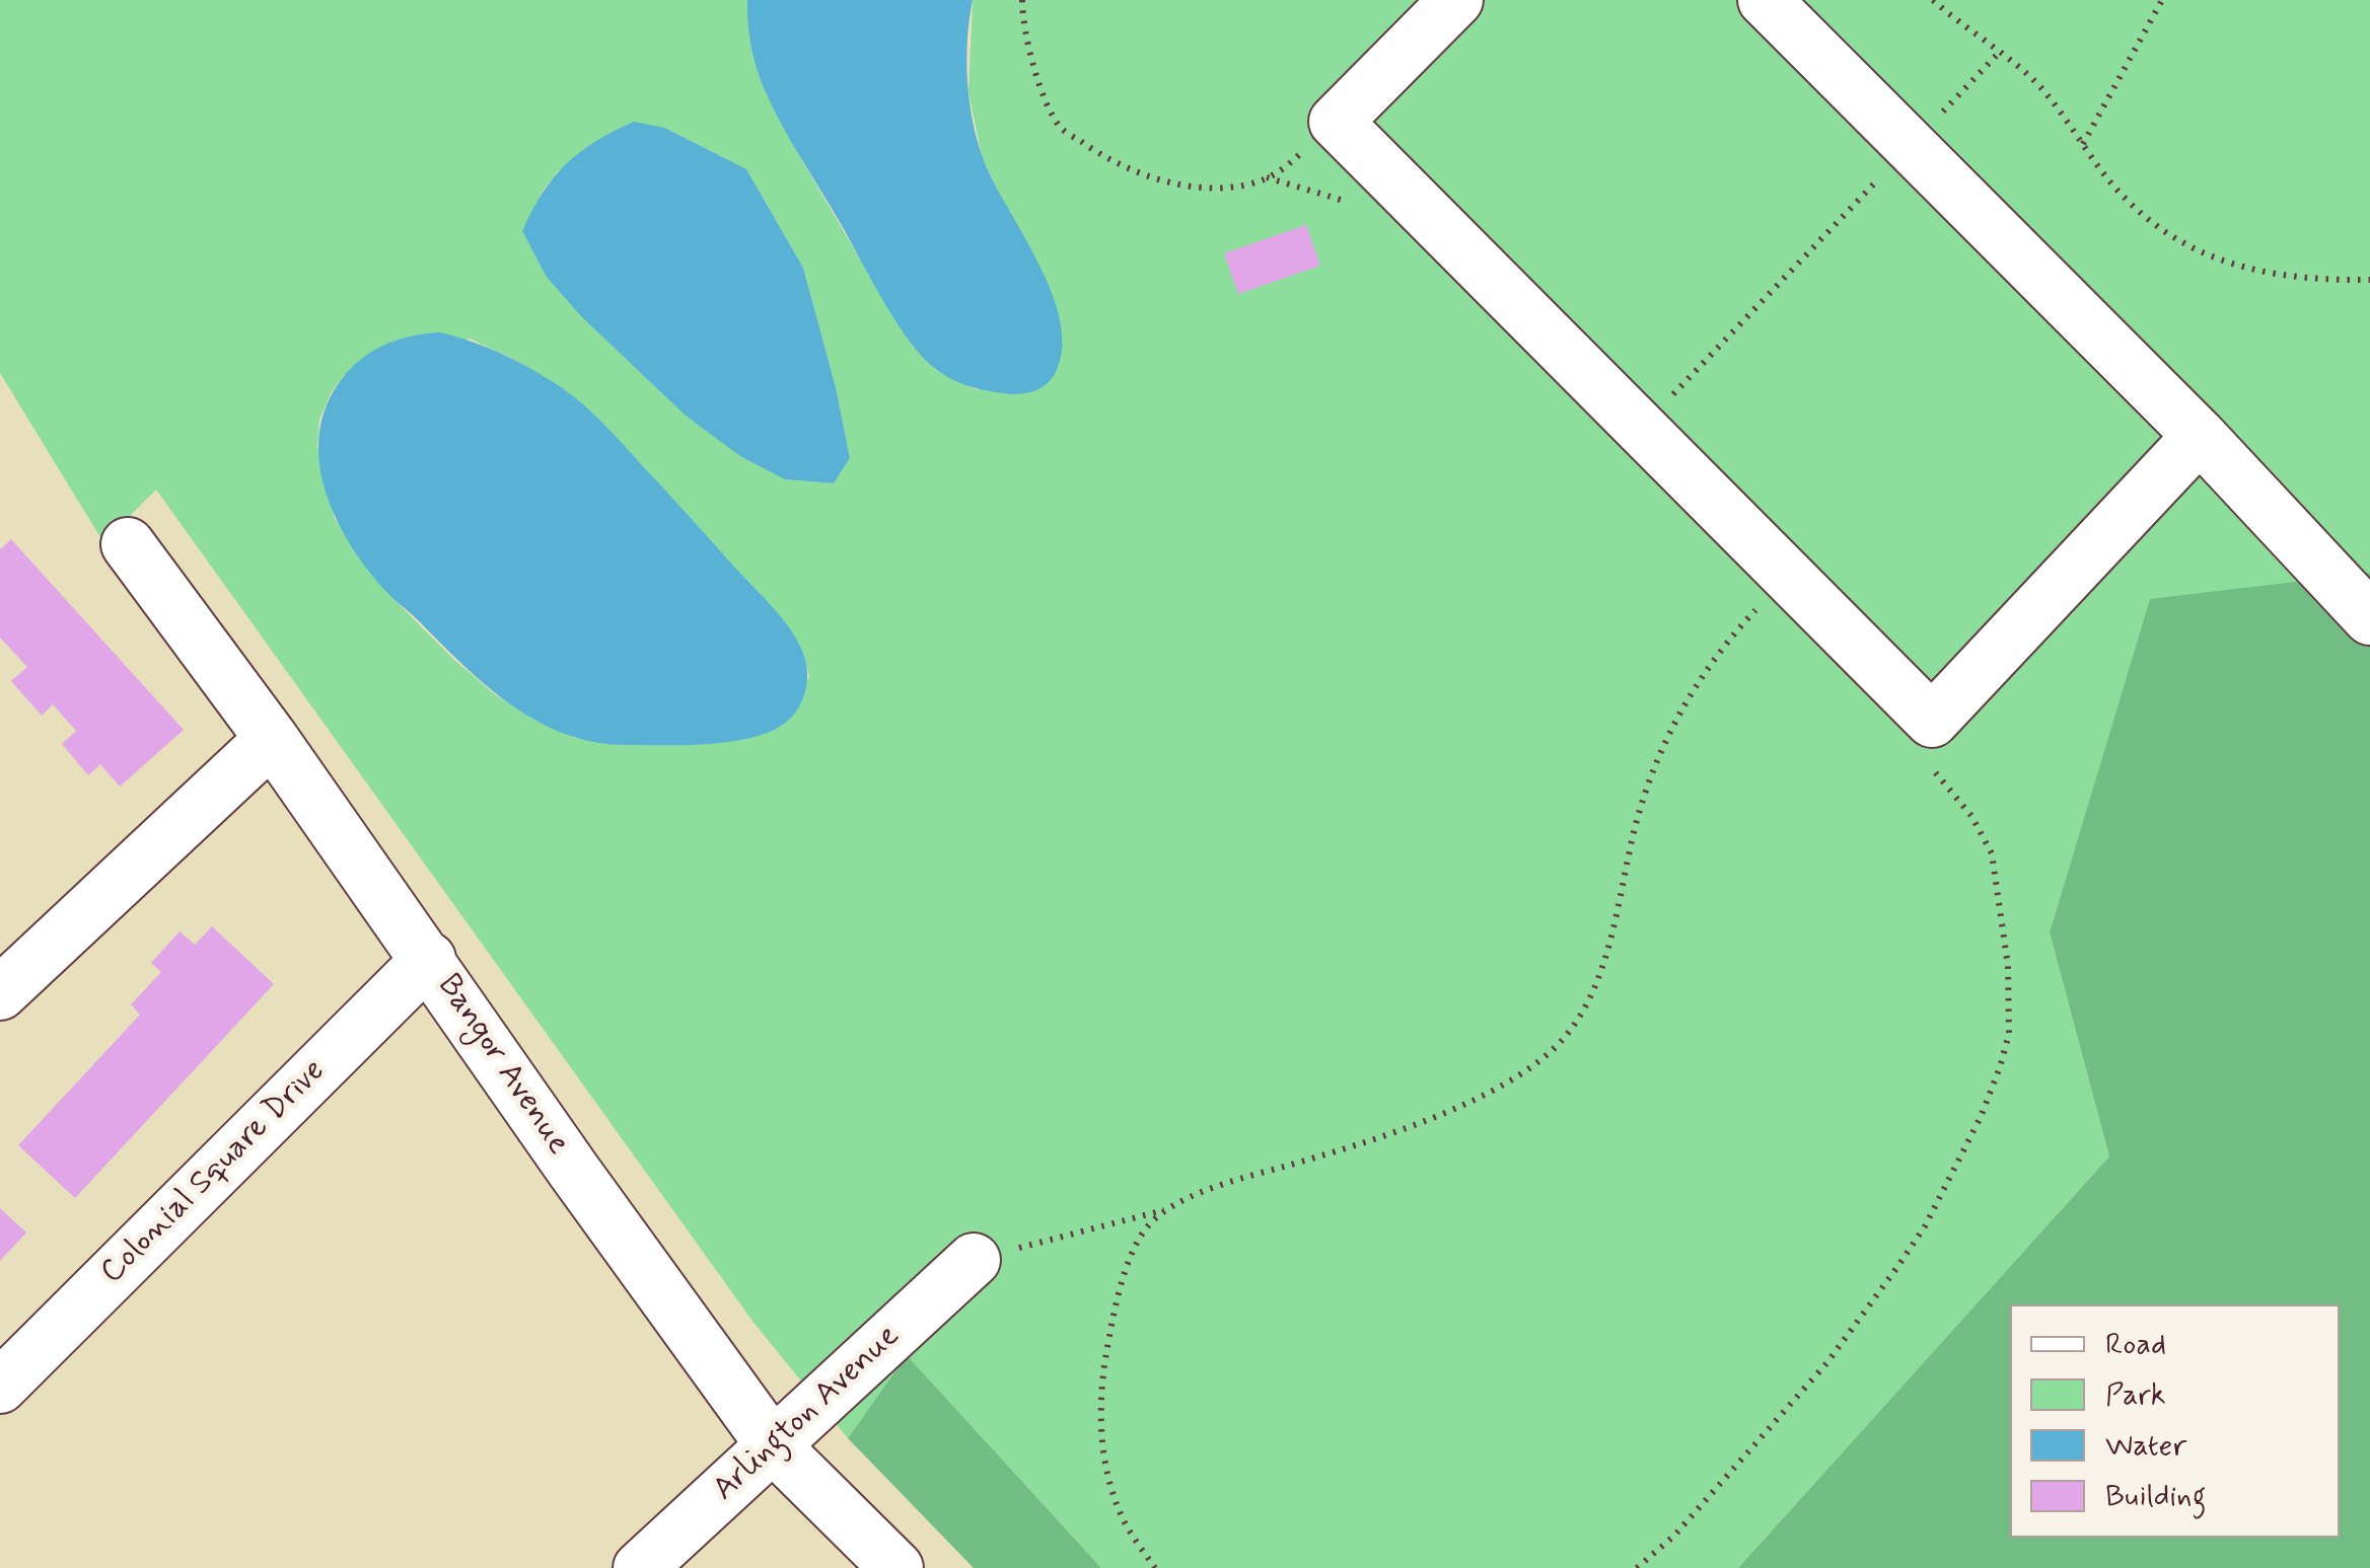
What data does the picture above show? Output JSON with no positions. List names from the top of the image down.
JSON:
{
  "streets": {
    "street": ["Bangor Avenue", "Colonial Square Drive", "Arlington Avenue"]
  },
  "crossings": [
    ["Bangor Avenue", "Colonial Square Drive"],
    ["Bangor Avenue", "Arlington Avenue"]
  ],
  "legend": [
    "Road",
    "Park",
    "Water",
    "Building"
  ]
}
